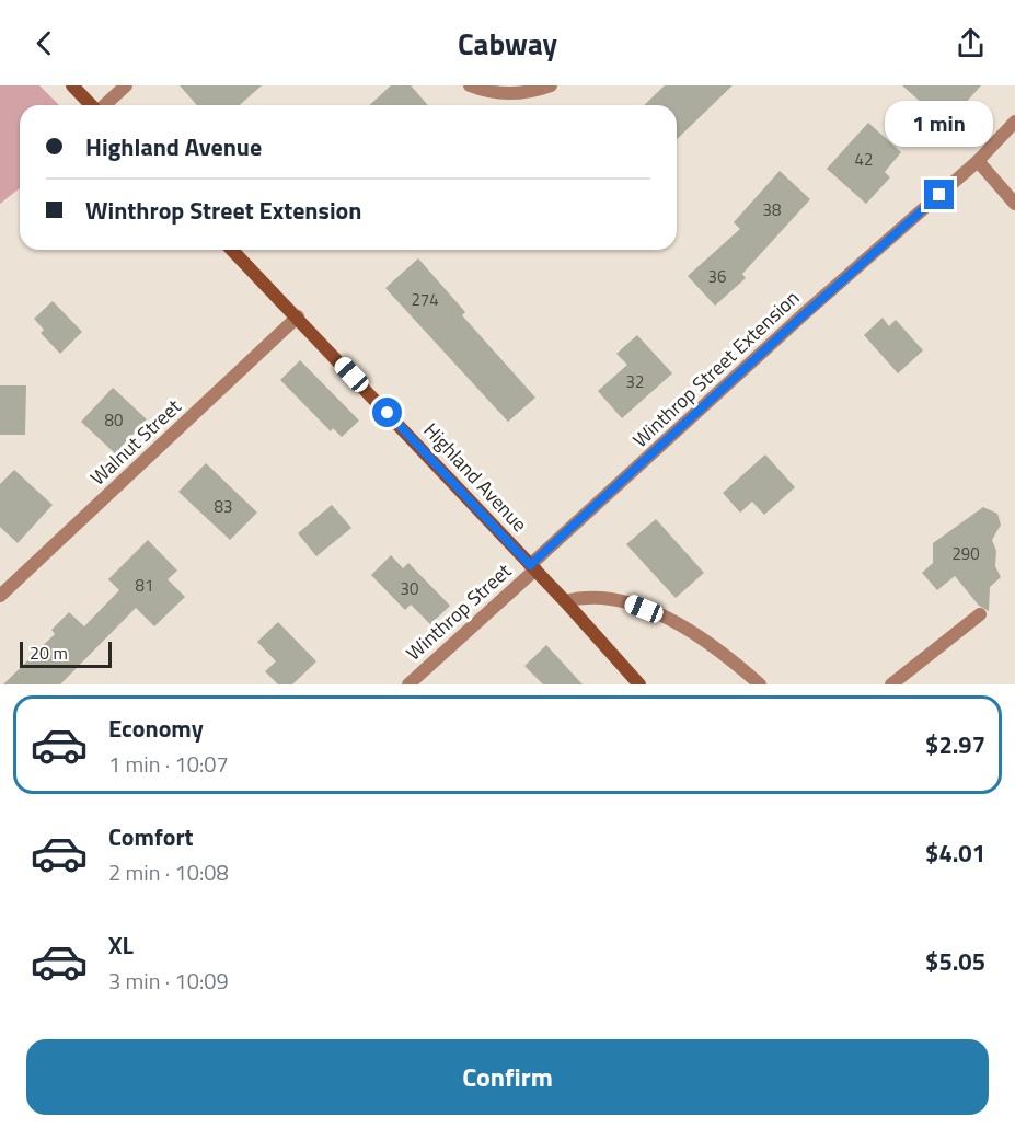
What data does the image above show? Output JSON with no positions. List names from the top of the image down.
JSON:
{
  "streets": {
    "main road": ["Highland Avenue"],
    "street": ["Winthrop Street Extension", "Walnut Street", "Winthrop Street"]
  },
  "crossings": [
    ["Winthrop Street Extension", "Highland Avenue"],
    ["Winthrop Street Extension", "Winthrop Street"],
    ["Walnut Street", "Highland Avenue"],
    ["Highland Avenue", "Winthrop Street"]
  ],
  "house_numbers": [
    "42",
    "38",
    "36",
    "274",
    "32",
    "80",
    "83",
    "290",
    "81",
    "30"
  ],
  "scale_bar": "20 m",
  "page": {
    "header": "Cabway",
    "bubble": "1 min",
    "banner": ["Highland Avenue", "Winthrop Street Extension"],
    "scale": "20 m",
    "list": [
      {
        "name": "Economy",
        "note": "1 min · 10:07",
        "value": "$2.97"
      },
      {
        "name": "Comfort",
        "note": "2 min · 10:08",
        "value": "$4.01"
      },
      {
        "name": "XL",
        "note": "3 min · 10:09",
        "value": "$5.05"
      }
    ],
    "buttons": "Confirm"
  }
}
